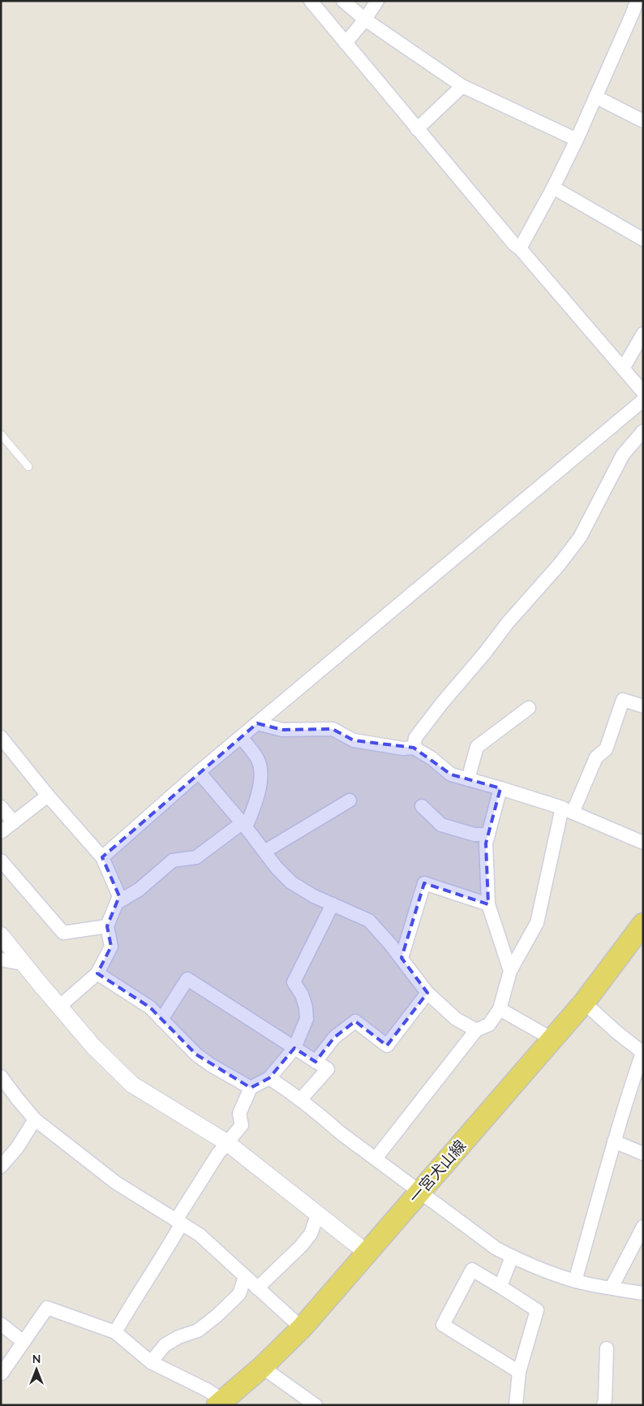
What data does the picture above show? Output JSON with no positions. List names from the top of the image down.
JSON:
{
  "streets": {
    "main road": ["一宮犬山線"]
  },
  "north": "top"
}
